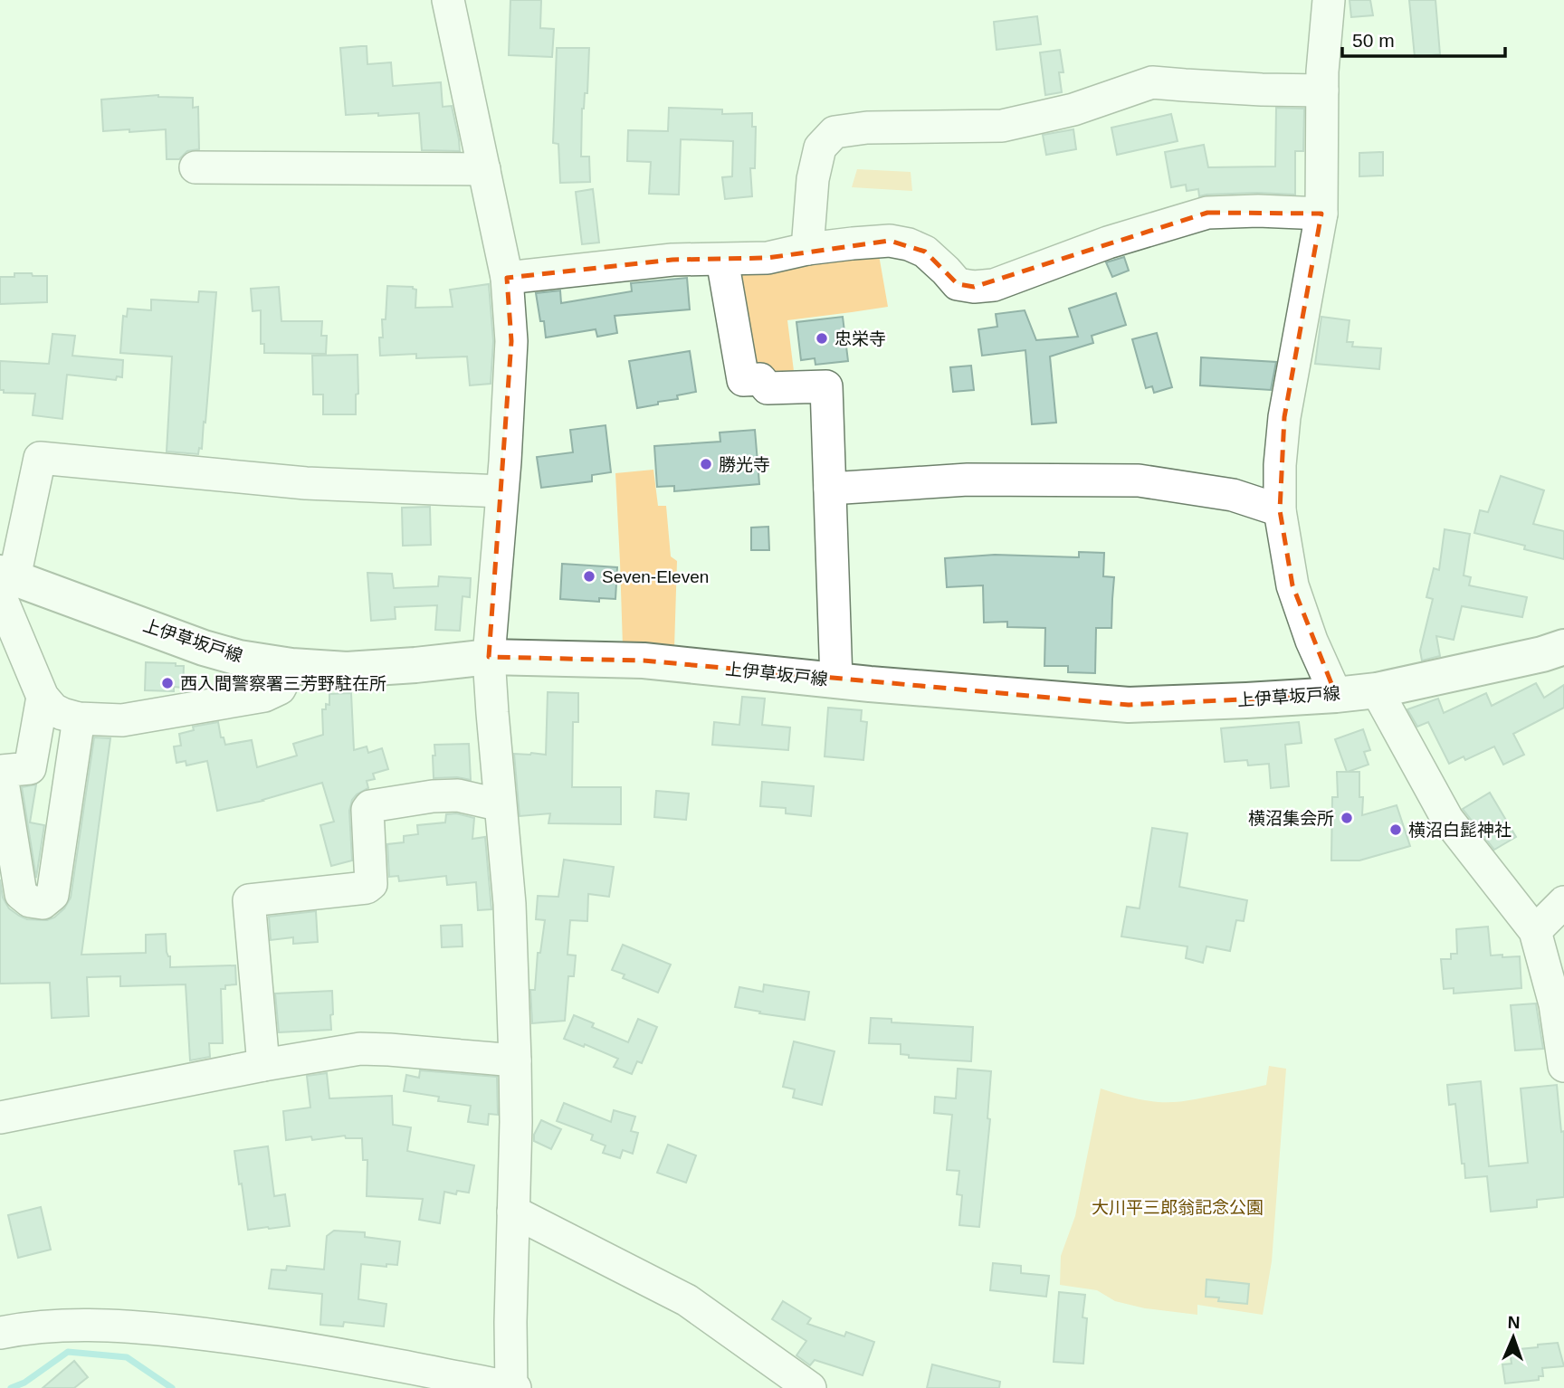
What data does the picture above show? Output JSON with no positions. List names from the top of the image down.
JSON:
{
  "streets": {
    "main road": ["上伊草坂戸線"]
  },
  "parks": ["大川平三郎翁記念公園"],
  "places": [
    "忠栄寺",
    "勝光寺",
    "Seven-Eleven",
    "西入間警察署三芳野駐在所",
    "横沼集会所",
    "横沼白髭神社"
  ],
  "scale_bar": "50 m",
  "north": "top"
}
